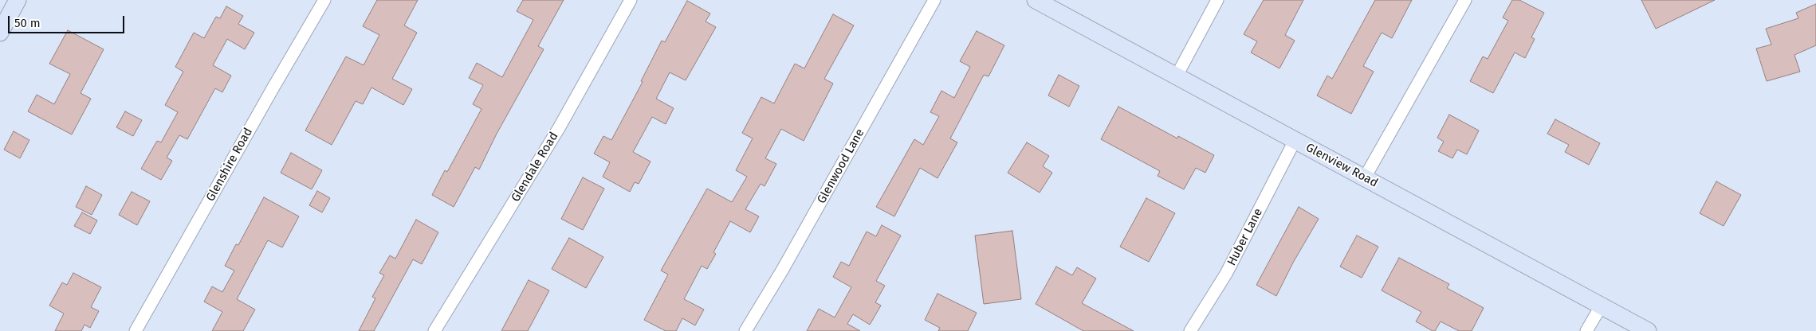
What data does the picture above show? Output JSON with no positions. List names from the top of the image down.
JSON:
{
  "streets": {
    "main road": ["Glenview Road"],
    "street": [
      "Glenshire Road",
      "Glenwood Lane",
      "Glendale Road",
      "Huber Lane"
    ]
  },
  "crossings": [
    ["Glenview Road", "Huber Lane"]
  ],
  "scale_bar": "50 m"
}
